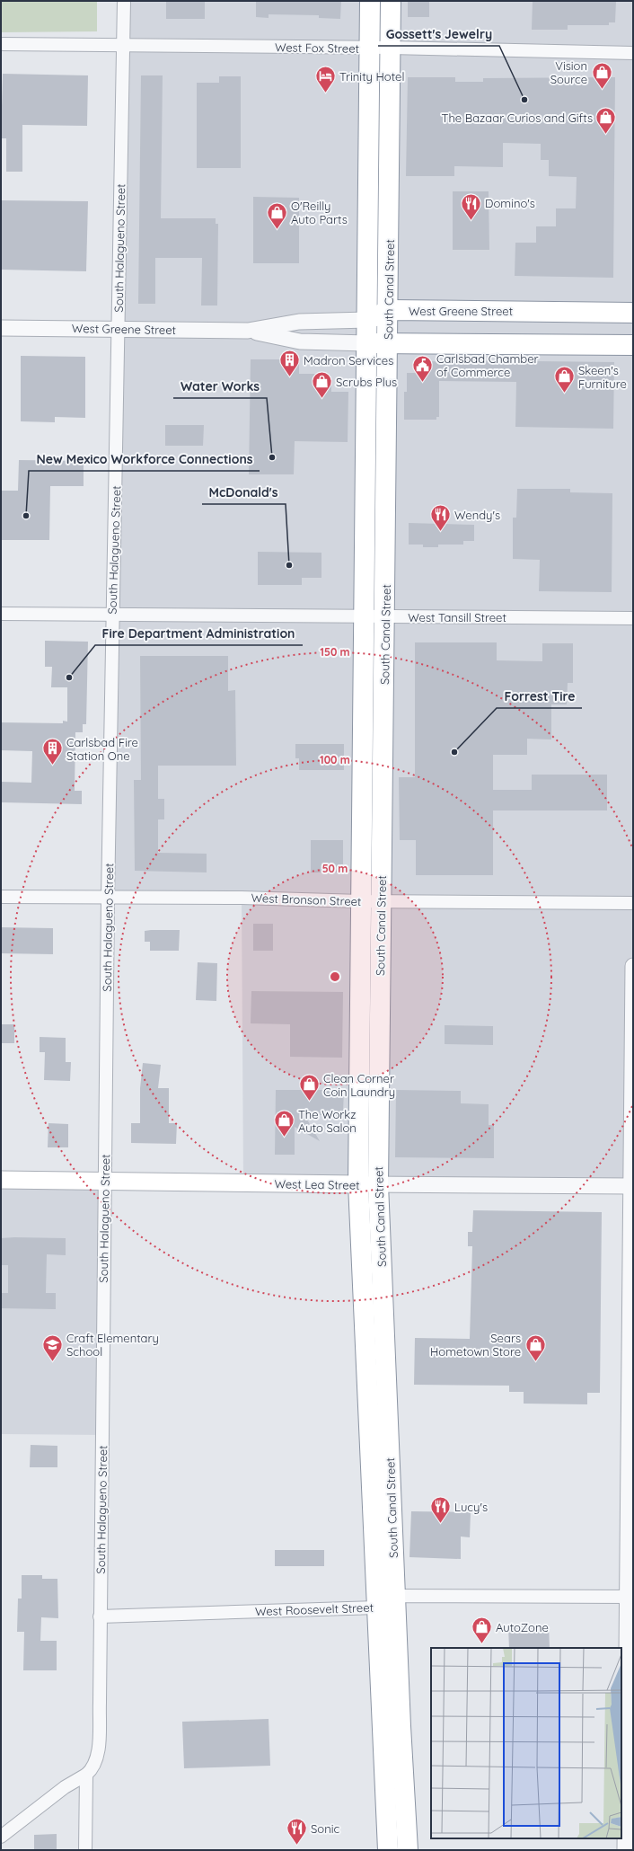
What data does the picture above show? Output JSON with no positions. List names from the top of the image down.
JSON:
{
  "streets": {
    "highway": ["South Canal Street", "West Greene Street"],
    "main road": ["West Lea Street"],
    "street": [
      "West Fox Street",
      "South Halagueno Street",
      "West Tansill Street",
      "West Bronson Street",
      "West Roosevelt Street"
    ]
  },
  "crossings": [
    ["West Fox Street", "South Halagueno Street"],
    ["West Fox Street", "South Canal Street"],
    ["South Halagueno Street", "West Greene Street"],
    ["South Halagueno Street", "West Tansill Street"],
    ["South Halagueno Street", "West Bronson Street"],
    ["South Halagueno Street", "West Lea Street"],
    ["South Halagueno Street", "West Roosevelt Street"],
    ["South Canal Street", "West Greene Street"],
    ["South Canal Street", "West Tansill Street"],
    ["South Canal Street", "West Bronson Street"],
    ["South Canal Street", "West Lea Street"],
    ["South Canal Street", "West Roosevelt Street"]
  ],
  "places": {
    "shop": [
      "Vision Source",
      "The Bazaar Curios and Gifts",
      "O'Reilly Auto Parts",
      "Skeen's Furniture",
      "Scrubs Plus",
      "Clean Corner Coin Laundry",
      "The Workz Auto Salon",
      "Sears Hometown Store",
      "AutoZone"
    ],
    "hotel": ["Trinity Hotel"],
    "other": [
      "Gossett's Jewelry",
      "Water Works",
      "New Mexico Workforce Connections",
      "McDonald's",
      "Fire Department Administration",
      "Forrest Tire"
    ],
    "restaurant": [
      "Domino's",
      "Wendy's",
      "Lucy's",
      "Sonic"
    ],
    "building": ["Madron Services", "Carlsbad Fire Station One"],
    "public building": ["Carlsbad Chamber of Commerce"],
    "school or university": ["Craft Elementary School"]
  },
  "rings": ["150 m", "100 m", "50 m"]
}
